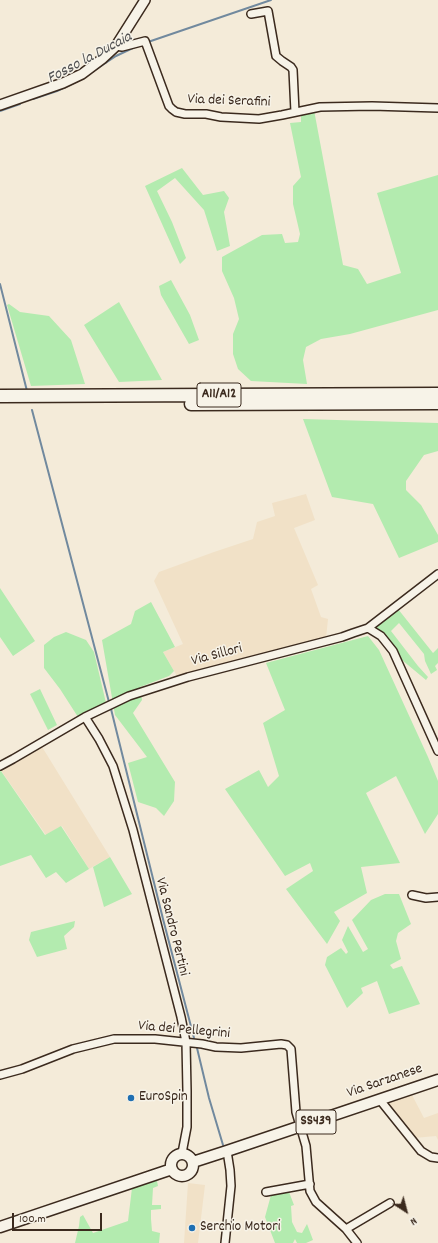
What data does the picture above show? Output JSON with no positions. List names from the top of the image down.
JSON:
{
  "streets": {
    "highway": ["A11/A12"],
    "main road": ["Via Sarzanese", "SS439"],
    "street": [
      "Via dei Serafini",
      "Via Sillori",
      "Via Sandro Pertini",
      "Via dei Pellegrini"
    ]
  },
  "crossings": [
    ["Via Sillori", "Via Sandro Pertini"],
    ["Via Sandro Pertini", "Via dei Pellegrini"],
    ["Via Sandro Pertini", "Via Sarzanese"],
    ["Via dei Pellegrini", "Via Sarzanese"]
  ],
  "water": ["Fosso la Ducaia"],
  "places": ["EuroSpin", "Serchio Motori"],
  "scale_bar": "100 m",
  "north": "bottom right"
}
